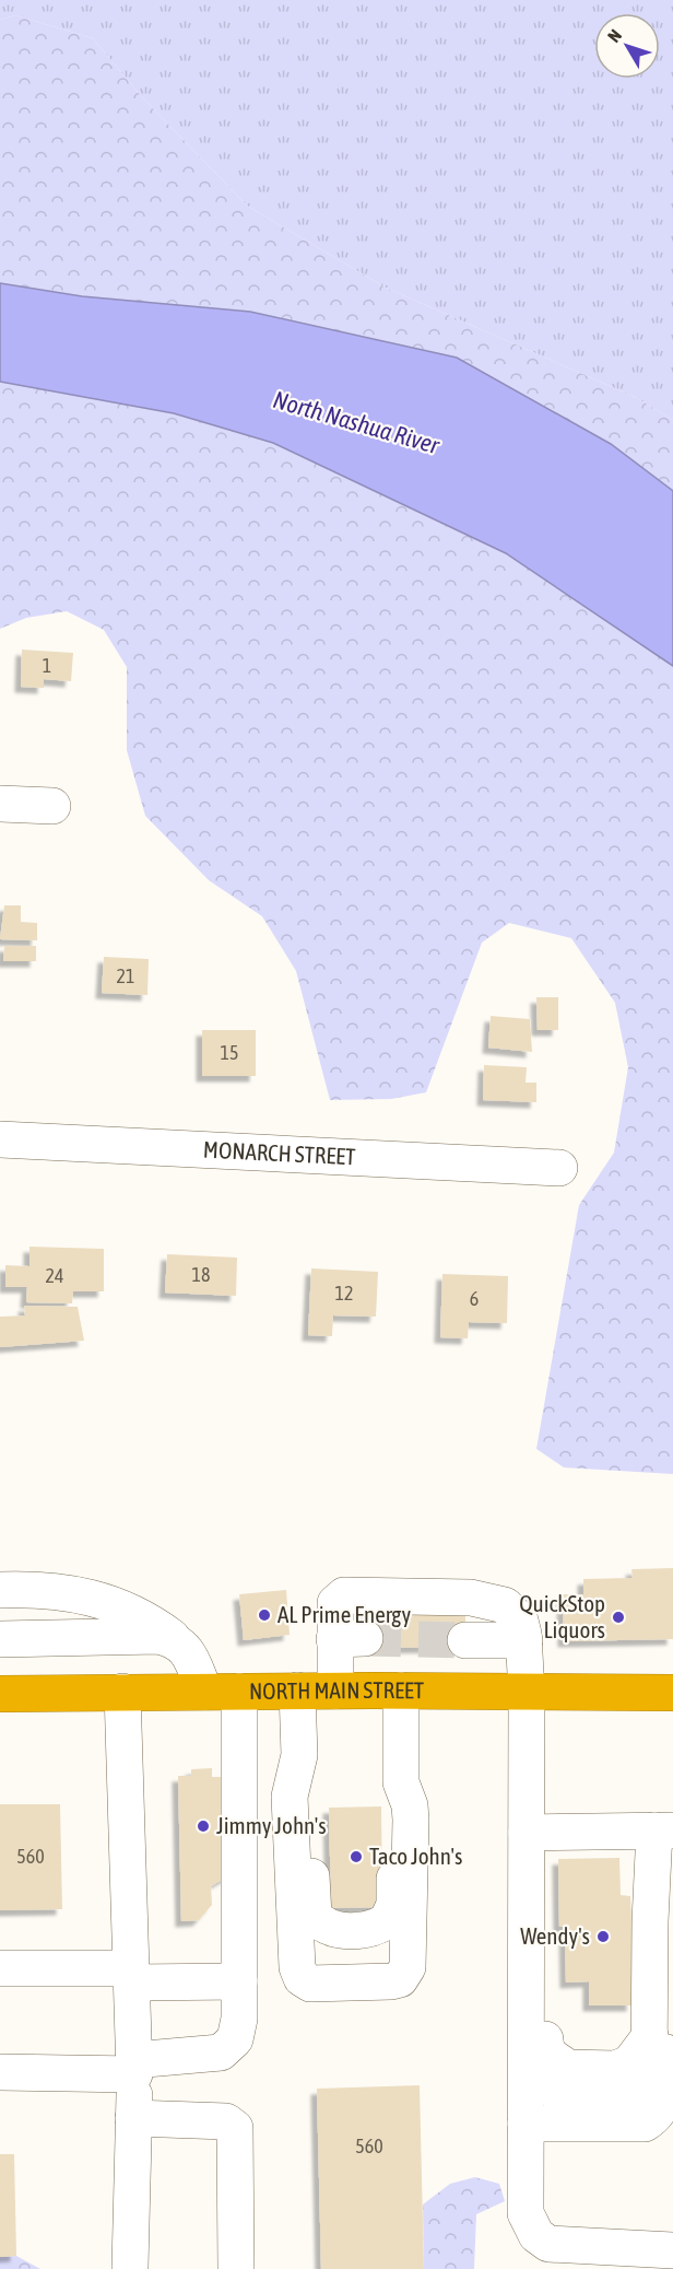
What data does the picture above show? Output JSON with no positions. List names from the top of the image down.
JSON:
{
  "streets": {
    "highway": ["NORTH MAIN STREET"],
    "street": ["MONARCH STREET"]
  },
  "water": ["North Nashua River"],
  "places": [
    "AL Prime Energy",
    "QuickStop Liquors",
    "Jimmy John's",
    "Taco John's",
    "Wendy's"
  ],
  "house_numbers": [
    "1",
    "21",
    "15",
    "18",
    "24",
    "12",
    "6",
    "560",
    "560"
  ],
  "north": "top left"
}
